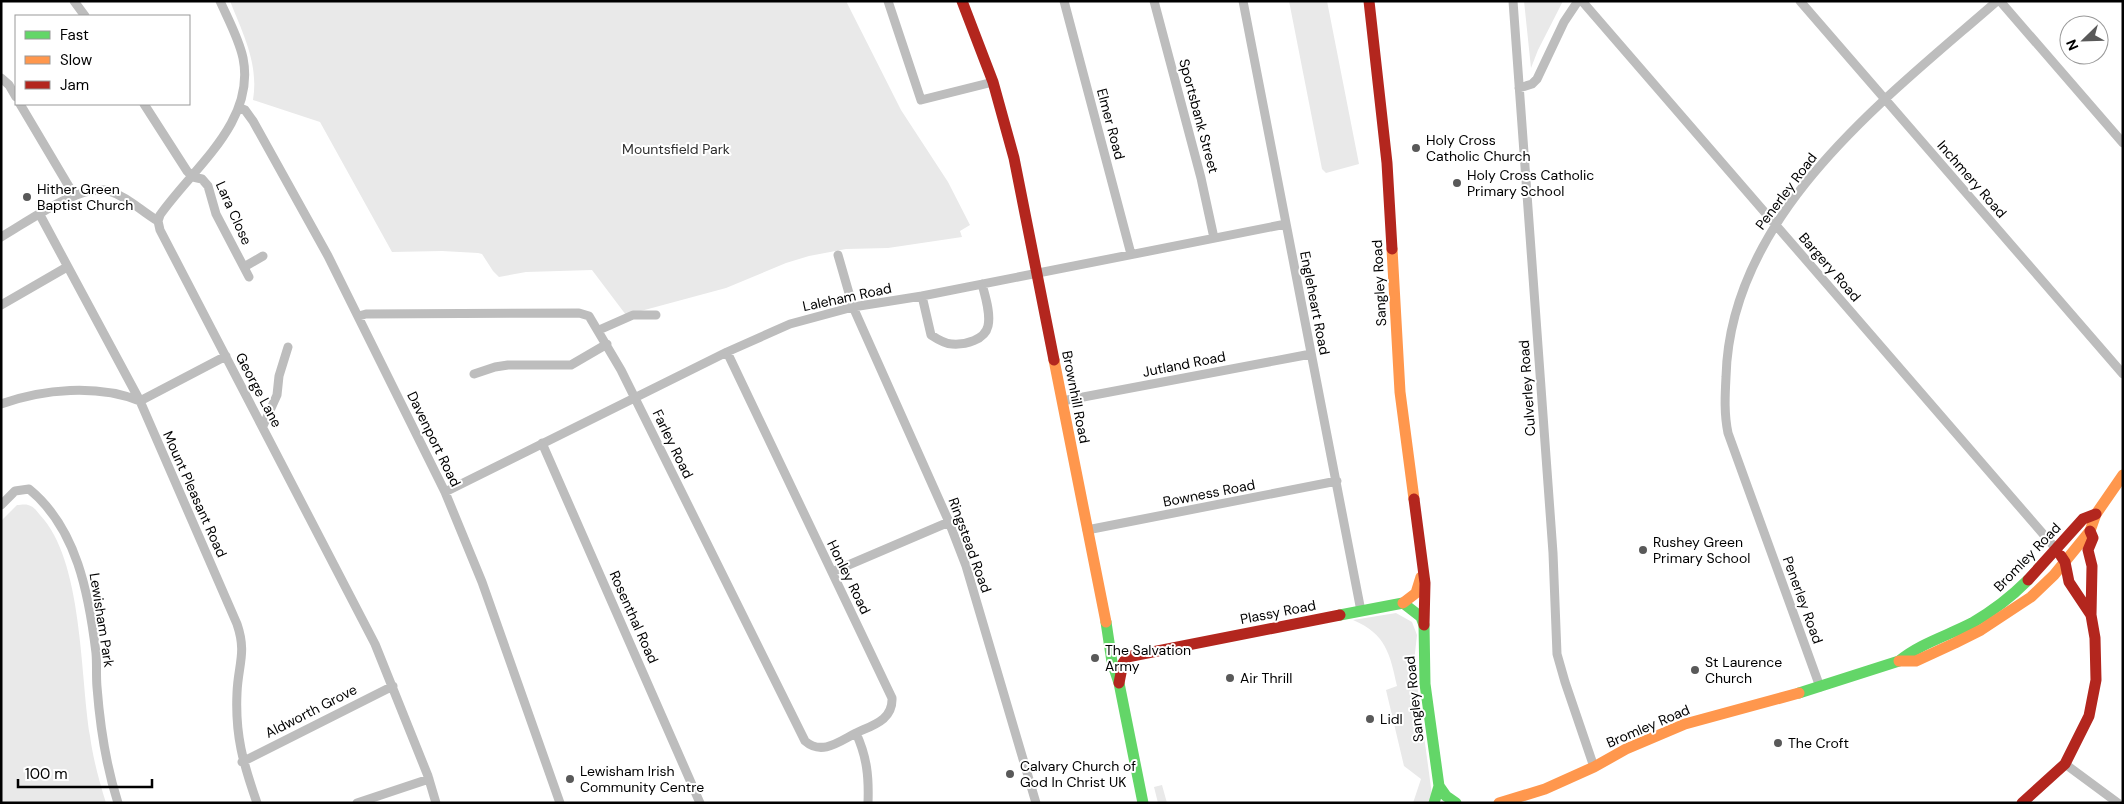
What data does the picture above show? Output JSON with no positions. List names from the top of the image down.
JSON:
{
  "streets": {
    "main road": [
      "Sangley Road",
      "Brownhill Road",
      "Bromley Road",
      "Plassy Road"
    ],
    "street": [
      "Sportsbank Street",
      "Elmer Road",
      "Inchmery Road",
      "Penerley Road",
      "Lara Close",
      "Bargery Road",
      "Laleham Road",
      "Engleheart Road",
      "Jutland Road",
      "Culverley Road",
      "George Lane",
      "Davenport Road",
      "Farley Road",
      "Bowness Road",
      "Mount Pleasant Road",
      "Ringstead Road",
      "Honley Road",
      "Rosenthal Road",
      "Lewisham Park",
      "Aldworth Grove"
    ]
  },
  "crossings": [
    ["Sportsbank Street", "Laleham Road"],
    ["Elmer Road", "Laleham Road"],
    ["Inchmery Road", "Penerley Road"],
    ["Penerley Road", "Bargery Road"],
    ["Penerley Road", "Bromley Road"],
    ["Bargery Road", "Bromley Road"],
    ["Sangley Road", "Plassy Road"],
    ["Laleham Road", "Engleheart Road"],
    ["Laleham Road", "Brownhill Road"],
    ["Laleham Road", "Davenport Road"],
    ["Laleham Road", "Farley Road"],
    ["Laleham Road", "Ringstead Road"],
    ["Laleham Road", "Honley Road"],
    ["Laleham Road", "Rosenthal Road"],
    ["Engleheart Road", "Jutland Road"],
    ["Engleheart Road", "Bowness Road"],
    ["Engleheart Road", "Plassy Road"],
    ["Jutland Road", "Brownhill Road"],
    ["Culverley Road", "Bromley Road"],
    ["George Lane", "Aldworth Grove"],
    ["Brownhill Road", "Bowness Road"],
    ["Davenport Road", "Farley Road"],
    ["Farley Road", "Honley Road"],
    ["Mount Pleasant Road", "Aldworth Grove"]
  ],
  "parks": ["Mountsfield Park"],
  "places": [
    "Holy Cross Catholic Church",
    "Holy Cross Catholic Primary School",
    "Hither Green Baptist Church",
    "Rushey Green Primary School",
    "The Salvation Army",
    "St Laurence Church",
    "Air Thrill",
    "Lidl",
    "The Croft",
    "Calvary Church of God In Christ UK",
    "Lewisham Irish Community Centre"
  ],
  "legend": ["Fast", "Slow", "Jam"],
  "scale_bar": "100 m",
  "north": "bottom left"
}
